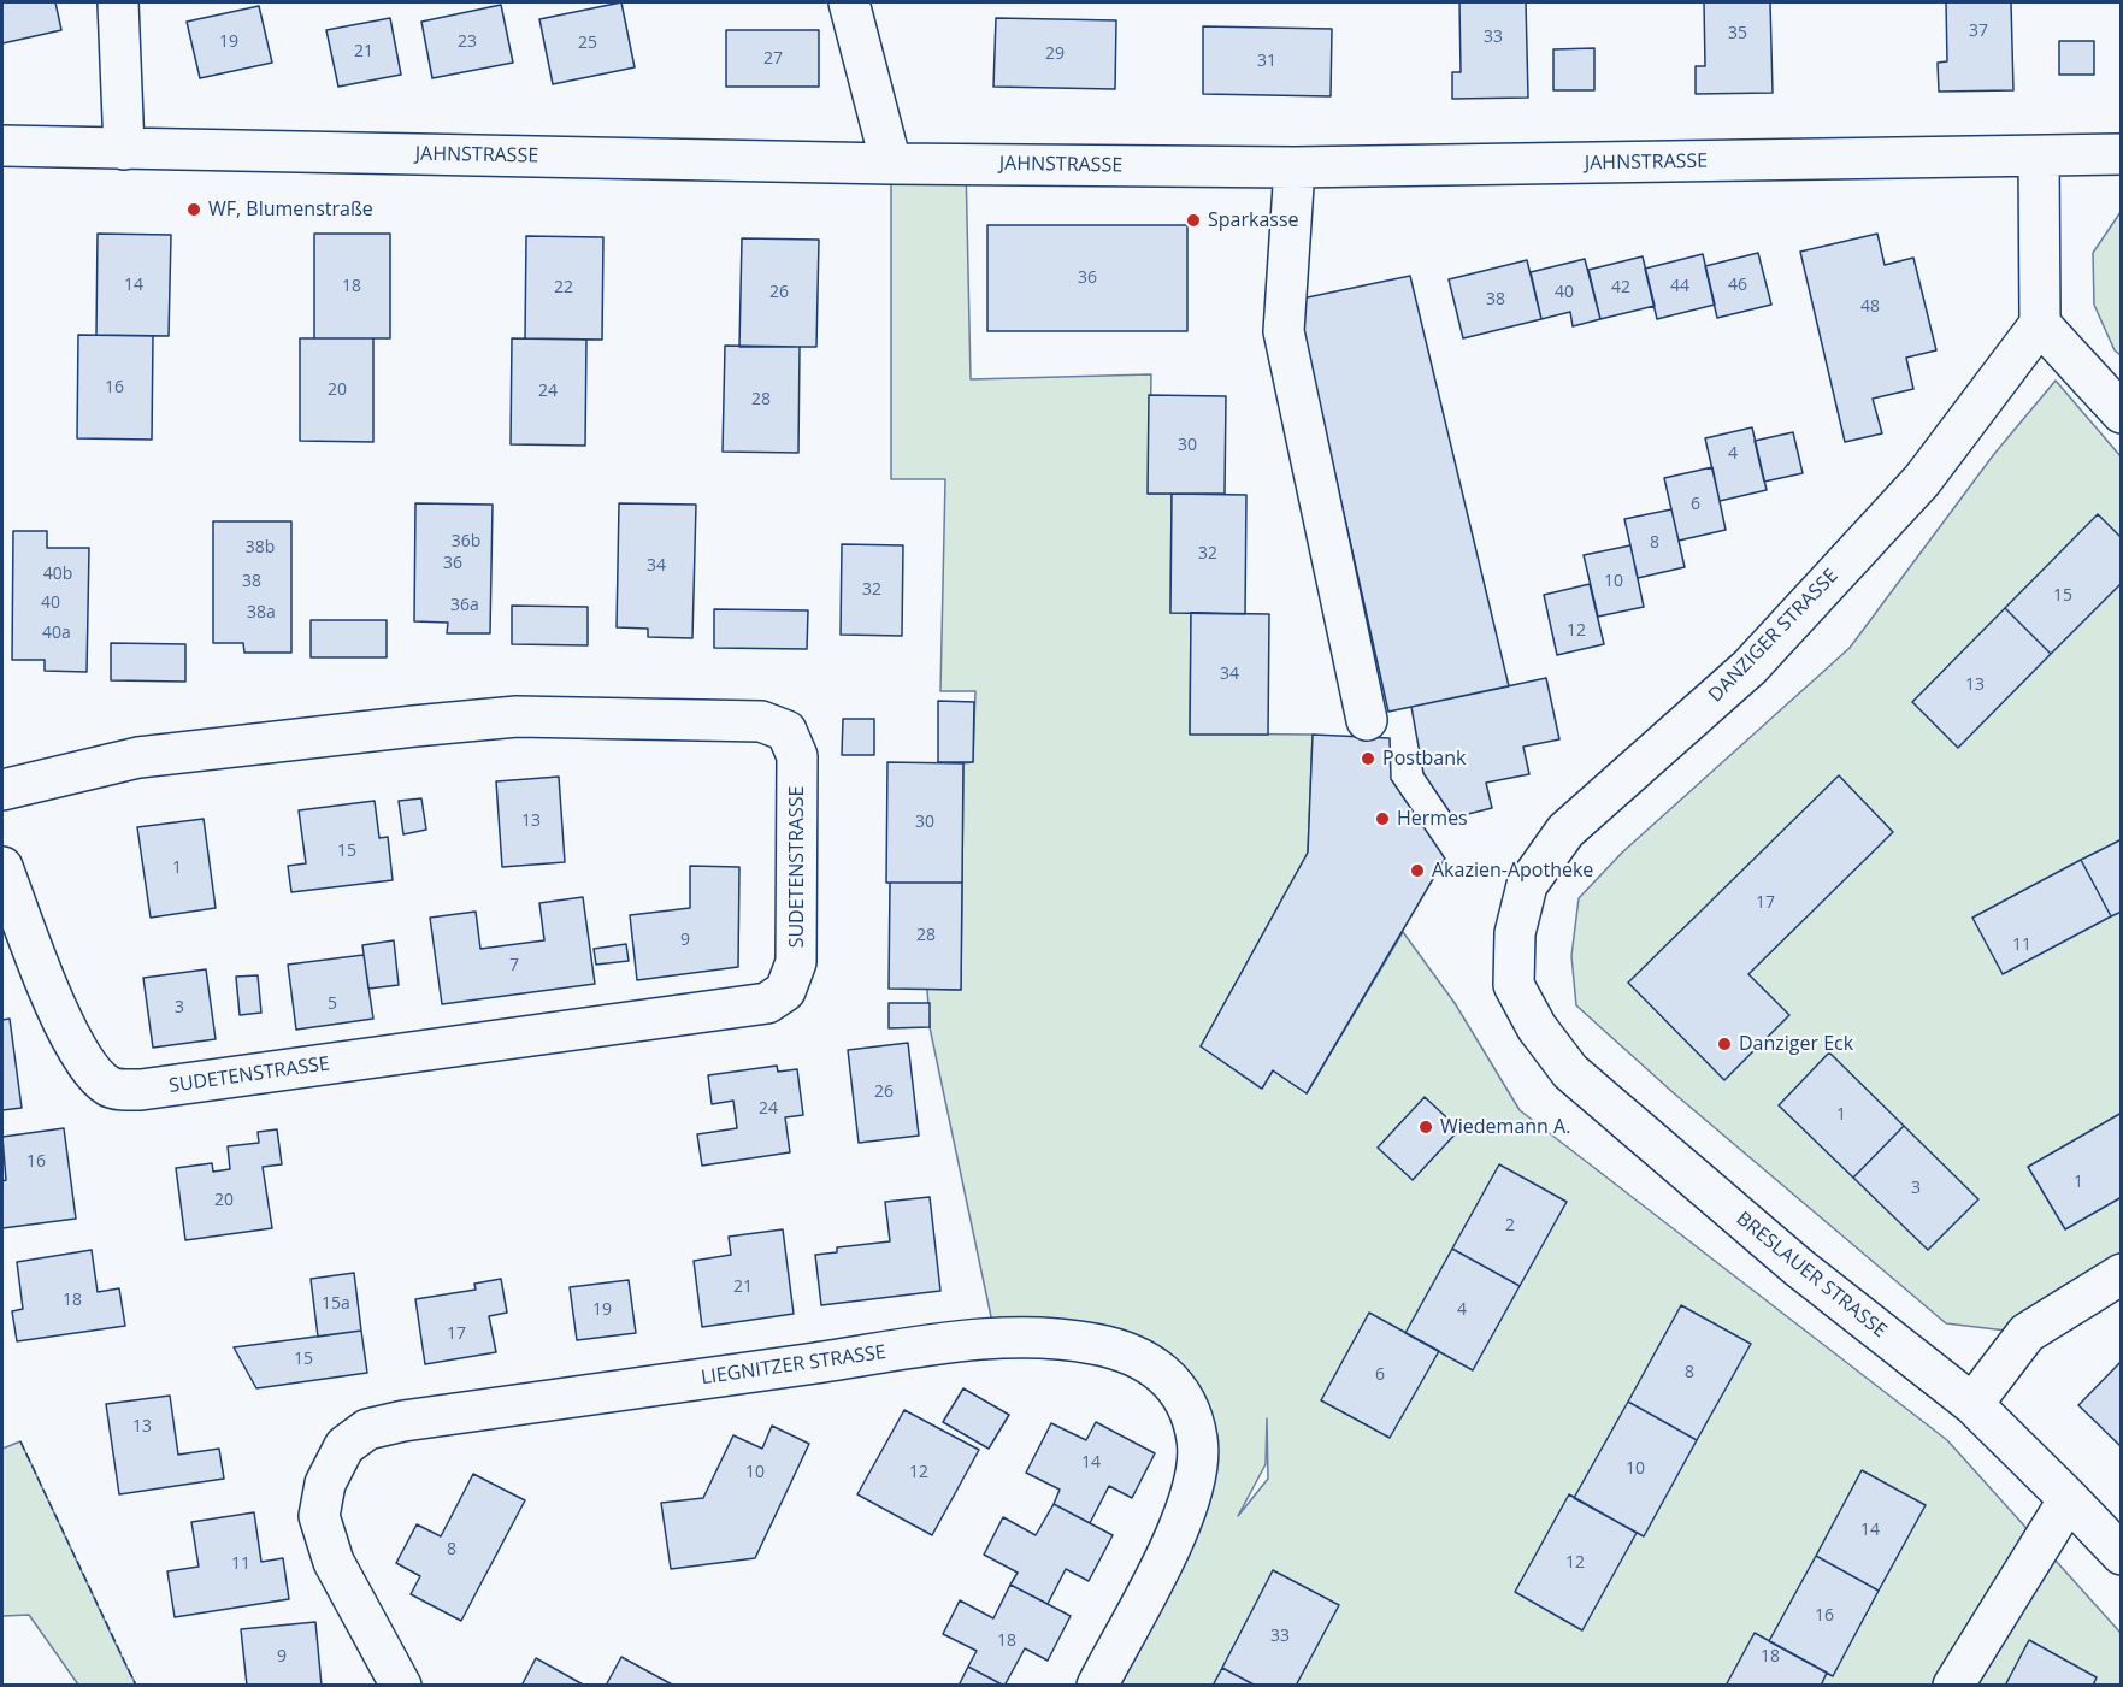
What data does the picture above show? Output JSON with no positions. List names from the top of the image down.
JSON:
{
  "streets": {
    "street": [
      "JAHNSTRASSE",
      "DANZIGER STRASSE",
      "SUDETENSTRASSE",
      "BRESLAUER STRASSE",
      "LIEGNITZER STRASSE"
    ]
  },
  "crossings": [
    ["DANZIGER STRASSE", "BRESLAUER STRASSE"]
  ],
  "places": [
    "WF, Blumenstraße",
    "Sparkasse",
    "Postbank",
    "Hermes",
    "Akazien-Apotheke",
    "Danziger Eck",
    "Wiedemann A."
  ],
  "house_numbers": [
    "37",
    "35",
    "33",
    "19",
    "23",
    "25",
    "21",
    "29",
    "27",
    "31",
    "36",
    "14",
    "46",
    "18",
    "44",
    "22",
    "42",
    "26",
    "40",
    "38",
    "48",
    "16",
    "20",
    "24",
    "28",
    "30",
    "4",
    "6",
    "36b",
    "8",
    "38b",
    "32",
    "36",
    "34",
    "40b",
    "38",
    "10",
    "32",
    "15",
    "40",
    "36a",
    "38a",
    "12",
    "40a",
    "34",
    "13",
    "13",
    "30",
    "15",
    "1",
    "17",
    "28",
    "9",
    "11",
    "7",
    "5",
    "3",
    "26",
    "24",
    "1",
    "16",
    "1",
    "3",
    "20",
    "2",
    "21",
    "18",
    "15a",
    "19",
    "4",
    "17",
    "15",
    "8",
    "6",
    "13",
    "14",
    "10",
    "10",
    "12",
    "14",
    "8",
    "12",
    "11",
    "16",
    "33",
    "18",
    "9",
    "18"
  ]
}
